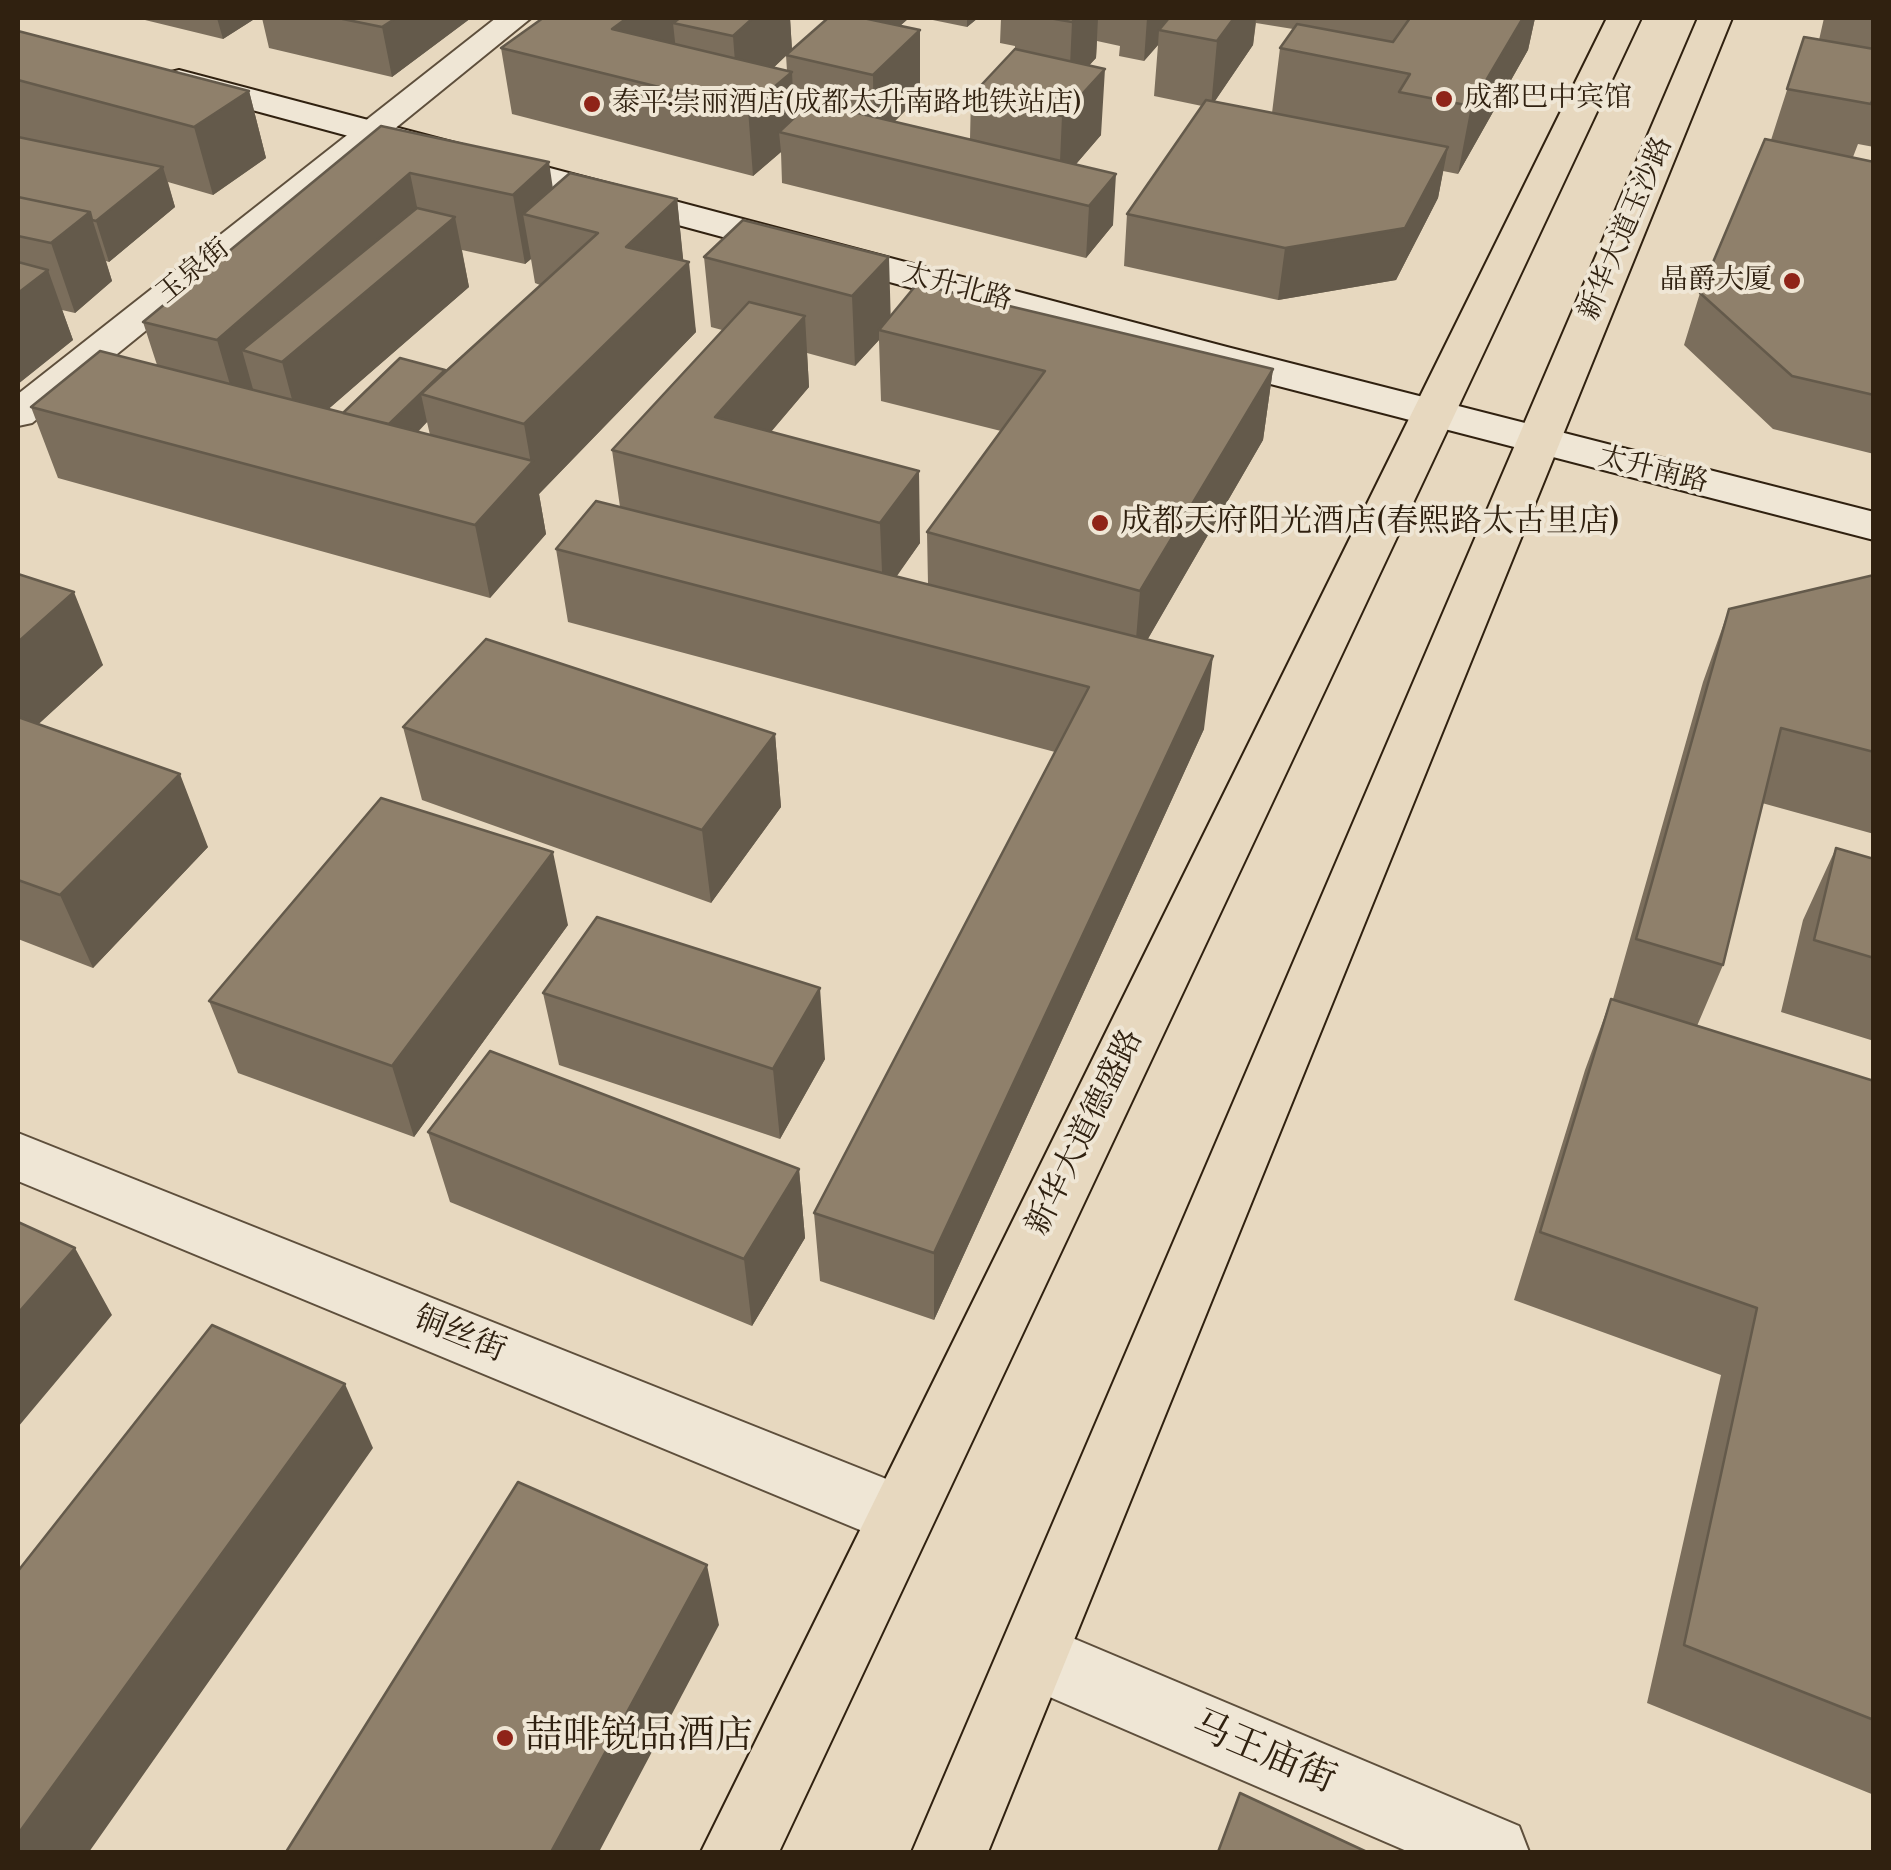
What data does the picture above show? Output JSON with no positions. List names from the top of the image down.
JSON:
{
  "streets": {
    "main road": [
      "新华大道玉沙路",
      "太升北路",
      "太升南路",
      "新华大道德盛路"
    ],
    "street": ["玉泉街", "铜丝街", "马王庙街"]
  },
  "crossings": [
    ["新华大道玉沙路", "太升南路"],
    ["玉泉街", "太升北路"],
    ["太升北路", "太升南路"],
    ["太升北路", "新华大道德盛路"],
    ["太升南路", "新华大道德盛路"],
    ["新华大道德盛路", "铜丝街"]
  ],
  "places": [
    "成都巴中宾馆",
    "泰平·崇丽酒店(成都太升南路地铁站店)",
    "晶爵大厦",
    "成都天府阳光酒店(春熙路太古里店)",
    "喆啡锐品酒店"
  ]
}
